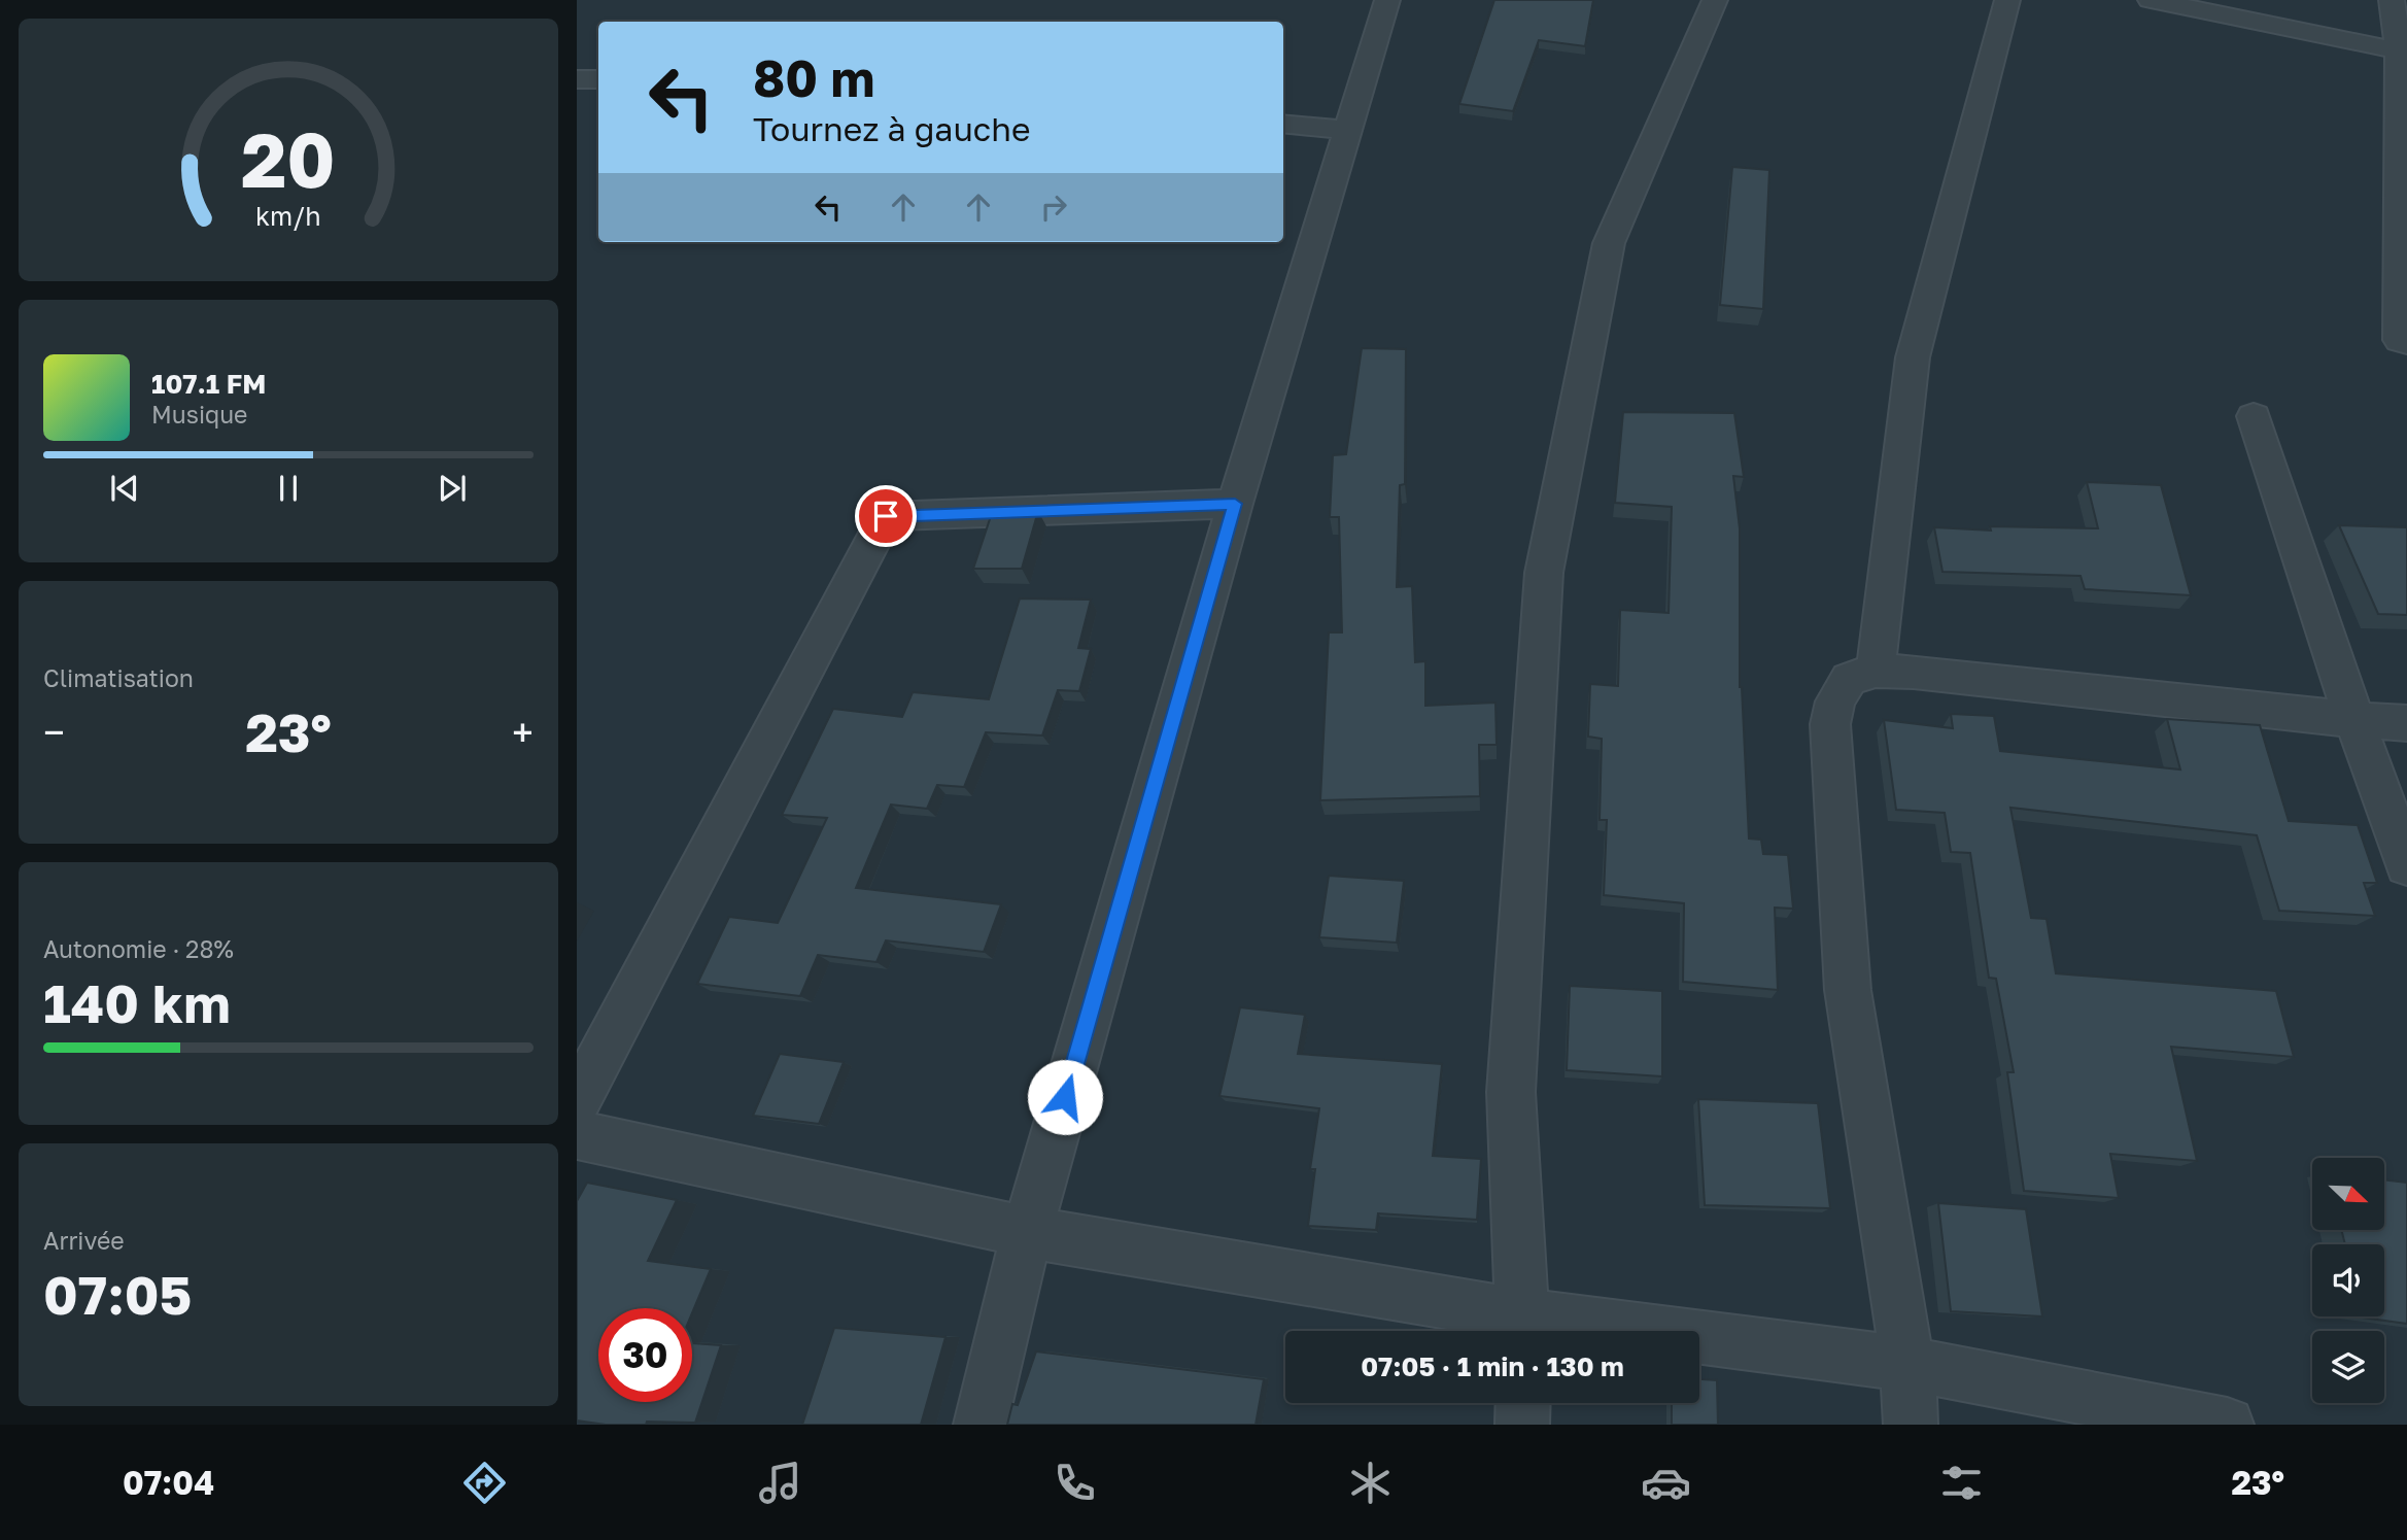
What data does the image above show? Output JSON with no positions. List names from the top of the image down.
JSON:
{
  "north": "bottom right",
  "page": {
    "turn": ["80 m", "Tournez à gauche"],
    "song": ["107.1 FM", "Musique"],
    "tile": [
      "Climatisation",
      ["Autonomie · 28%", "140 km"],
      ["Arrivée", "07:05"]
    ],
    "heat": ["−", "23°", "+"],
    "limit": "30",
    "trip": "07:05 · 1 min · 130 m",
    "tabs": ["07:04", "23°"],
    "gauge": ["20", "km/h"]
  }
}
